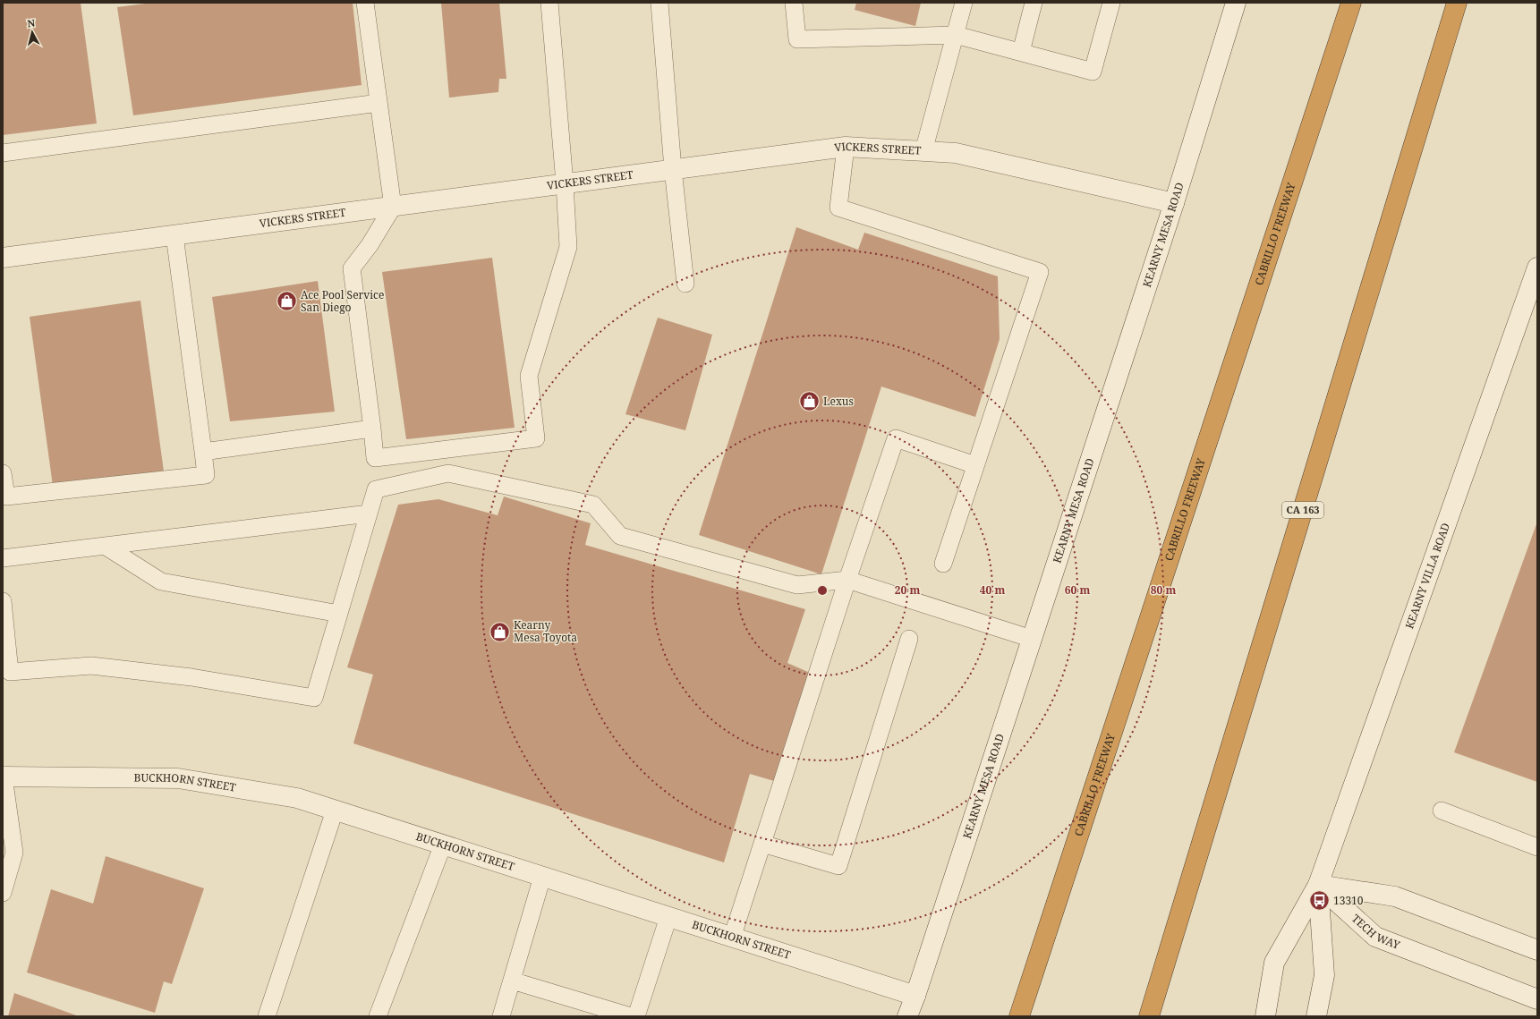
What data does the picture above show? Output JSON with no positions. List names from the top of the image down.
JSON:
{
  "streets": {
    "highway": ["CABRILLO FREEWAY", "CA 163"],
    "street": [
      "VICKERS STREET",
      "KEARNY MESA ROAD",
      "KEARNY VILLA ROAD",
      "BUCKHORN STREET",
      "TECH WAY"
    ]
  },
  "crossings": [
    ["VICKERS STREET", "KEARNY MESA ROAD"],
    ["KEARNY MESA ROAD", "BUCKHORN STREET"],
    ["KEARNY VILLA ROAD", "TECH WAY"]
  ],
  "places": {
    "shop": ["Ace Pool Service San Diego", "Lexus", "Kearny Mesa Toyota"],
    "bus stop": ["13310"]
  },
  "north": "top",
  "rings": [
    "20 m",
    "40 m",
    "60 m",
    "80 m"
  ]
}
